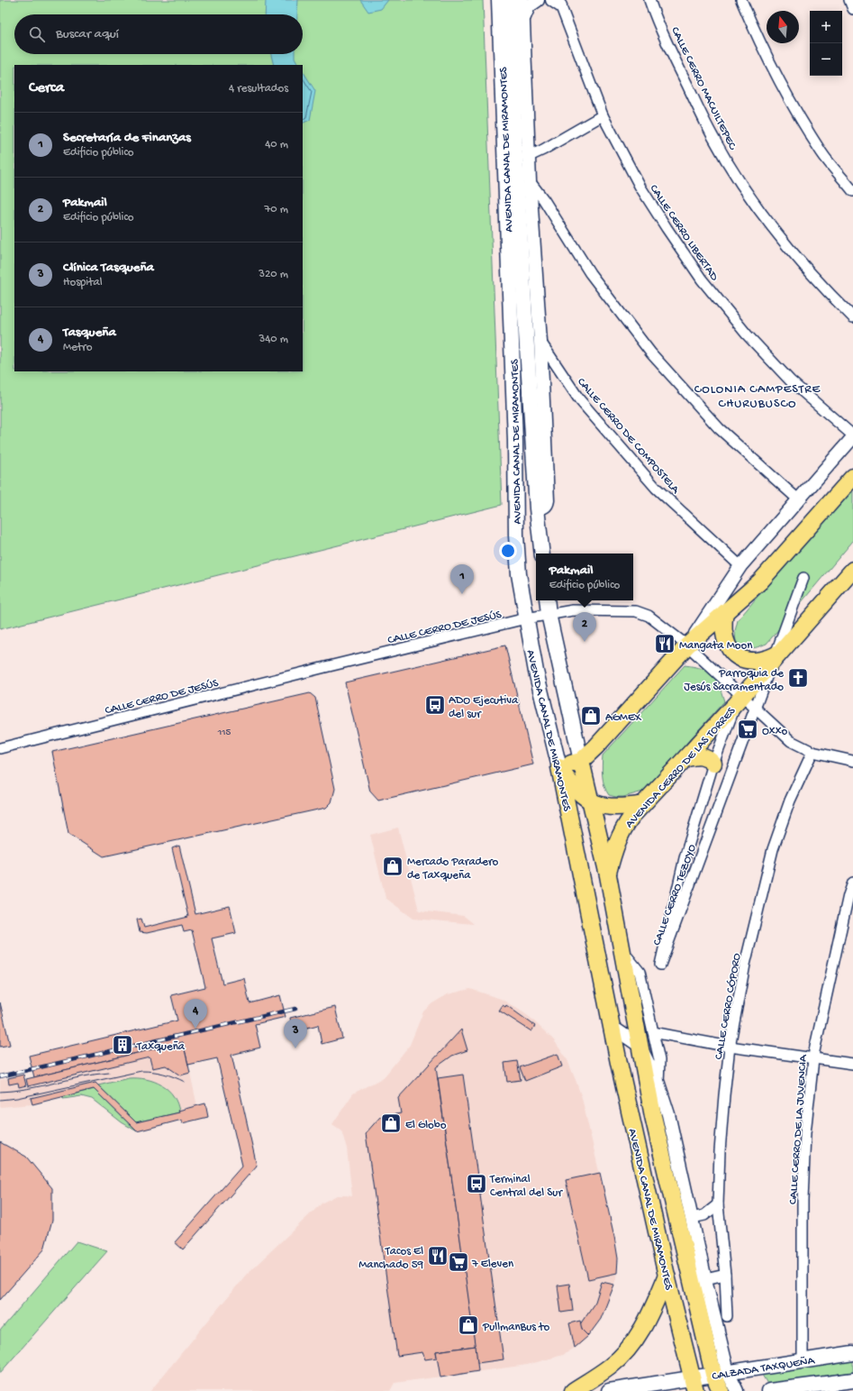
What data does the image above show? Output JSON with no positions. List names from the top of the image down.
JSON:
{
  "streets": {
    "main road": ["AVENIDA CANAL DE MIRAMONTES", "AVENIDA CERRO DE LAS TORRES", "CALZADA TAXQUEÑA"],
    "street": [
      "CALLE CERRO MACUILTEPEC",
      "CALLE CERRO LIBERTAD",
      "CALLE CERRO DE COMPOSTELA",
      "CALLE CERRO DE JESÚS",
      "CALLE CERRO TEZOYO",
      "CALLE CERRO CÓPORO",
      "CALLE CERRO DE LA JUVENCIA"
    ]
  },
  "crossings": [
    ["AVENIDA CANAL DE MIRAMONTES", "CALLE CERRO DE COMPOSTELA"],
    ["AVENIDA CANAL DE MIRAMONTES", "CALLE CERRO DE JESÚS"],
    ["AVENIDA CANAL DE MIRAMONTES", "AVENIDA CERRO DE LAS TORRES"],
    ["AVENIDA CANAL DE MIRAMONTES", "CALZADA TAXQUEÑA"],
    ["CALLE CERRO DE JESÚS", "AVENIDA CERRO DE LAS TORRES"],
    ["CALLE CERRO DE JESÚS", "CALLE CERRO TEZOYO"],
    ["CALLE CERRO DE JESÚS", "CALLE CERRO CÓPORO"],
    ["AVENIDA CERRO DE LAS TORRES", "CALLE CERRO TEZOYO"],
    ["CALLE CERRO DE LA JUVENCIA", "CALZADA TAXQUEÑA"]
  ],
  "districts": ["COLONIA CAMPESTRE CHURUBUSCO"],
  "places": {
    "restaurant": ["Mangata Moon", "Tacos El Manchado 59"],
    "church": ["Parroquia de Jesús Sacramentado"],
    "bus stop": ["ADO Ejecutiva del sur", "Terminal Central del Sur"],
    "shop": [
      "AGMEX",
      "Mercado Paradero de Taxqueña",
      "El Globo",
      "PullmanBus to"
    ],
    "supermarket": ["Oxxo", "7 Eleven"],
    "building": ["Taxqueña"]
  },
  "house_numbers": ["115"],
  "north": "top",
  "page": {
    "map_buttons": ["+", "−"],
    "search": "Buscar aquí",
    "heading": ["Cerca", "4 resultados"],
    "list": [
      {
        "mark": "1",
        "name": "Secretaría de Finanzas",
        "note": "Edificio público",
        "value": "40 m"
      },
      {
        "mark": "2",
        "name": "Pakmail",
        "note": "Edificio público",
        "value": "70 m"
      },
      {
        "mark": "3",
        "name": "Clínica Tasqueña",
        "note": "Hospital",
        "value": "320 m"
      },
      {
        "mark": "4",
        "name": "Tasqueña",
        "note": "Metro",
        "value": "340 m"
      }
    ],
    "popup": ["Pakmail", "Edificio público"],
    "pins": [
      "1",
      "2",
      "4",
      "3"
    ]
  }
}
